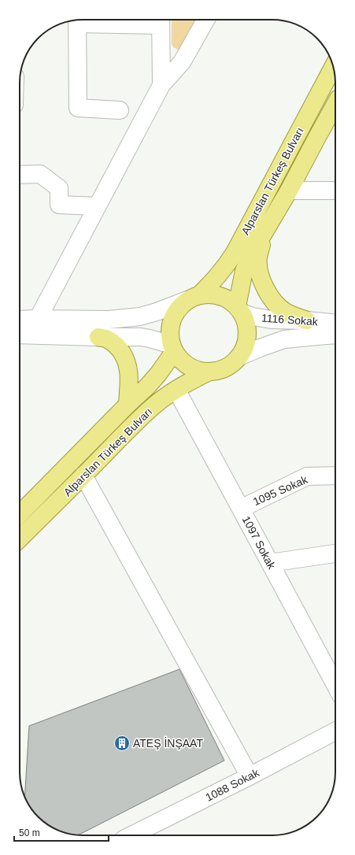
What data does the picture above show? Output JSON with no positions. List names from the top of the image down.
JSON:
{
  "streets": {
    "main road": ["Alparslan Türkeş Bulvarı"],
    "street": [
      "1116 Sokak",
      "1095 Sokak",
      "1097 Sokak",
      "1088 Sokak"
    ]
  },
  "crossings": [
    ["Alparslan Türkeş Bulvarı", "1116 Sokak"],
    ["Alparslan Türkeş Bulvarı", "1097 Sokak"],
    ["1095 Sokak", "1097 Sokak"]
  ],
  "places": {
    "building": ["ATEŞ İNŞAAT"]
  },
  "scale_bar": "50 m"
}
